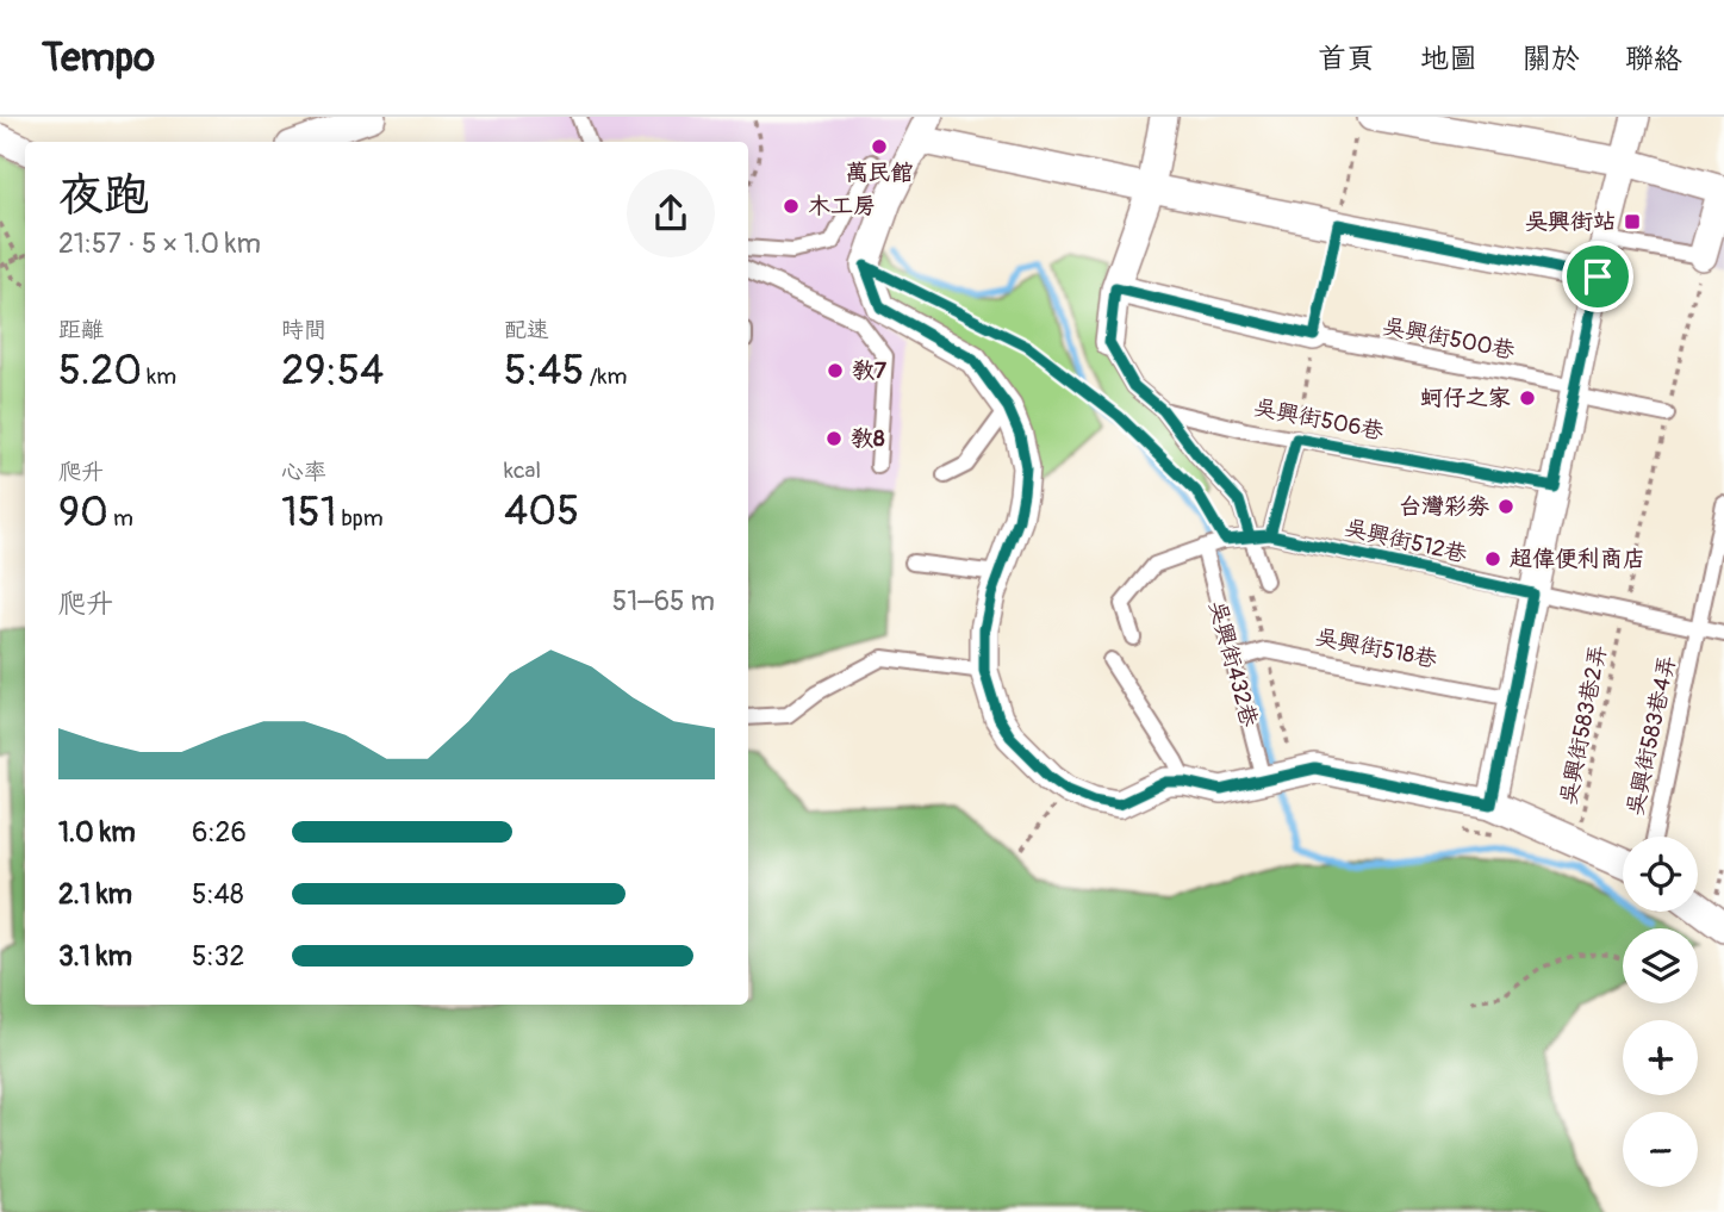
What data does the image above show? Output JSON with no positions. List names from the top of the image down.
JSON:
{
  "streets": {
    "lane": [
      "吳興街500巷",
      "吳興街506巷",
      "吳興街512巷",
      "吳興街518巷",
      "吳興街432巷",
      "吳興街583巷4弄"
    ],
    "path": ["吳興街583巷2弄"]
  },
  "crossings": [
    ["吳興街512巷", "吳興街432巷"],
    ["吳興街512巷", "吳興街583巷2弄"],
    ["吳興街512巷", "吳興街583巷4弄"],
    ["吳興街518巷", "吳興街432巷"]
  ],
  "places": {
    "other": [
      "萬民館",
      "木工房",
      "教7",
      "蚵仔之家",
      "教8",
      "台灣彩劵",
      "超偉便利商店"
    ],
    "transit": ["吳興街站"]
  },
  "page": {
    "header": "Tempo",
    "nav": [
      "首頁",
      "地圖",
      "關於",
      "聯絡"
    ],
    "heading": ["夜跑", "21:57 · 5 × 1.0 km"],
    "stats": [
      ["距離", "5.20 km"],
      ["時間", "29:54"],
      ["配速", "5:45 /km"],
      ["爬升", "90 m"],
      ["心率", "151 bpm"],
      ["kcal", "405"]
    ],
    "chart": ["爬升", "51–65 m"],
    "list": [
      {
        "name": "1.0 km",
        "note": "6:26"
      },
      {
        "name": "2.1 km",
        "note": "5:48"
      },
      {
        "name": "3.1 km",
        "note": "5:32"
      }
    ],
    "map_buttons": ["+", "−"]
  }
}
